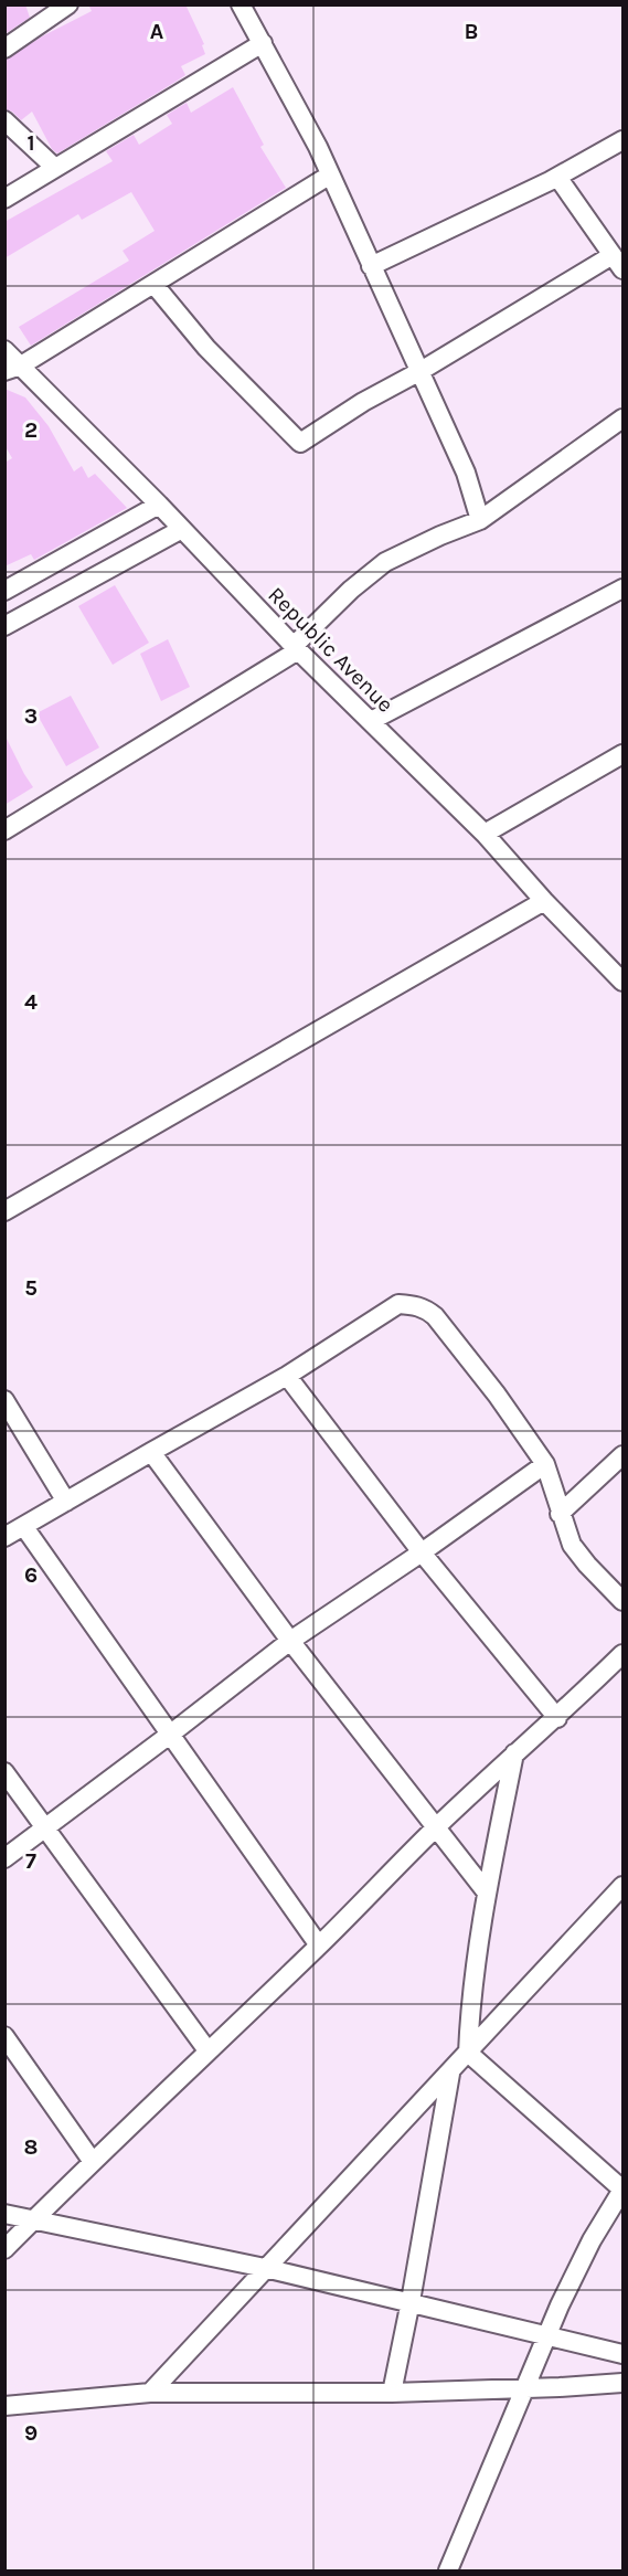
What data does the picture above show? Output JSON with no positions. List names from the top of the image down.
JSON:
{
  "streets": {
    "street": ["Republic Avenue"]
  },
  "grid": {
    "columns": ["A", "B"],
    "rows": [
      "1",
      "2",
      "3",
      "4",
      "5",
      "6",
      "7",
      "8",
      "9"
    ]
  }
}
